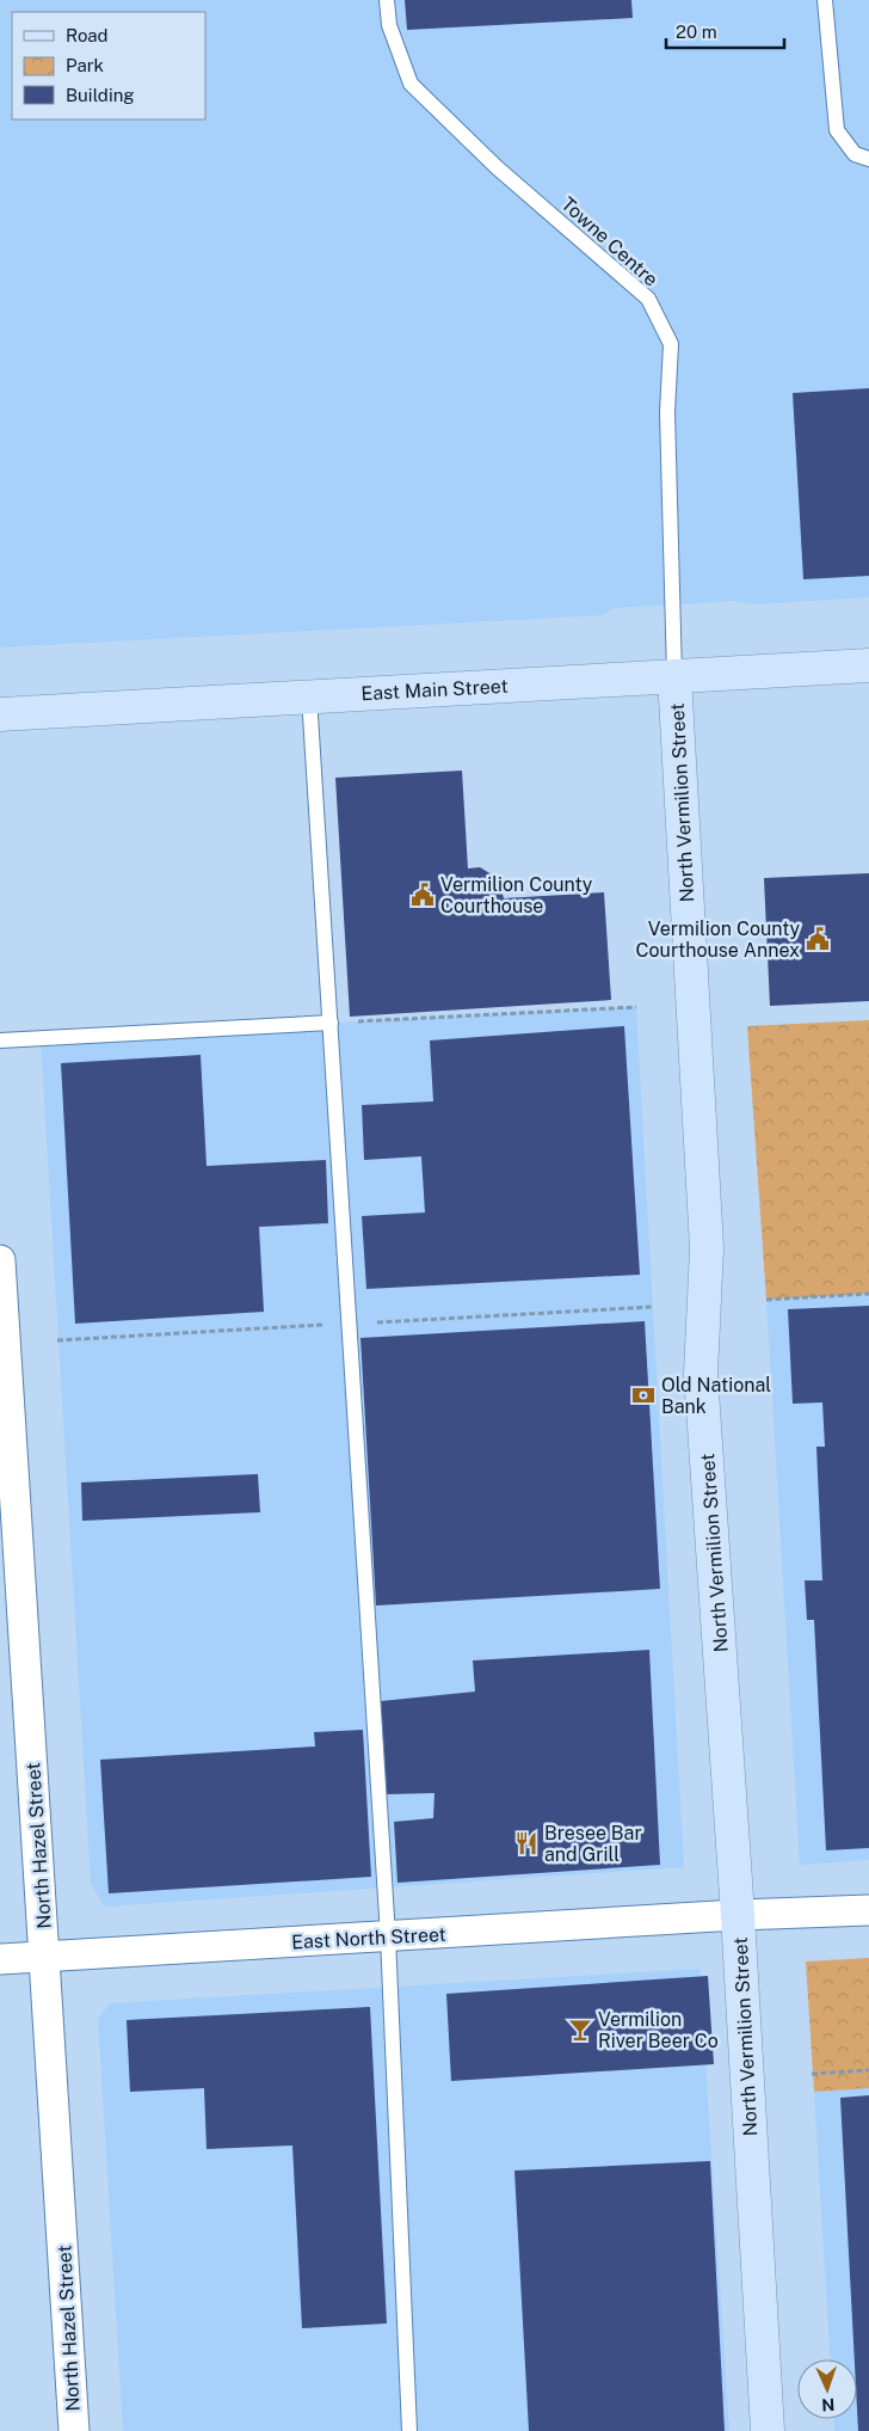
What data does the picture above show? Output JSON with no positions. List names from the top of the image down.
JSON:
{
  "streets": {
    "main road": ["East Main Street", "North Vermilion Street"],
    "street": ["North Hazel Street", "East North Street"],
    "lane": ["Towne Centre"]
  },
  "crossings": [
    ["Towne Centre", "East Main Street"],
    ["Towne Centre", "North Vermilion Street"],
    ["East Main Street", "North Vermilion Street"],
    ["North Vermilion Street", "East North Street"],
    ["North Hazel Street", "East North Street"]
  ],
  "places": {
    "public building": ["Vermilion County Courthouse", "Vermilion County Courthouse Annex"],
    "bank": ["Old National Bank"],
    "restaurant": ["Bresee Bar and Grill"],
    "bar": ["Vermilion River Beer Co"]
  },
  "legend": ["Road", "Park", "Building"],
  "scale_bar": "20 m",
  "north": "bottom"
}
